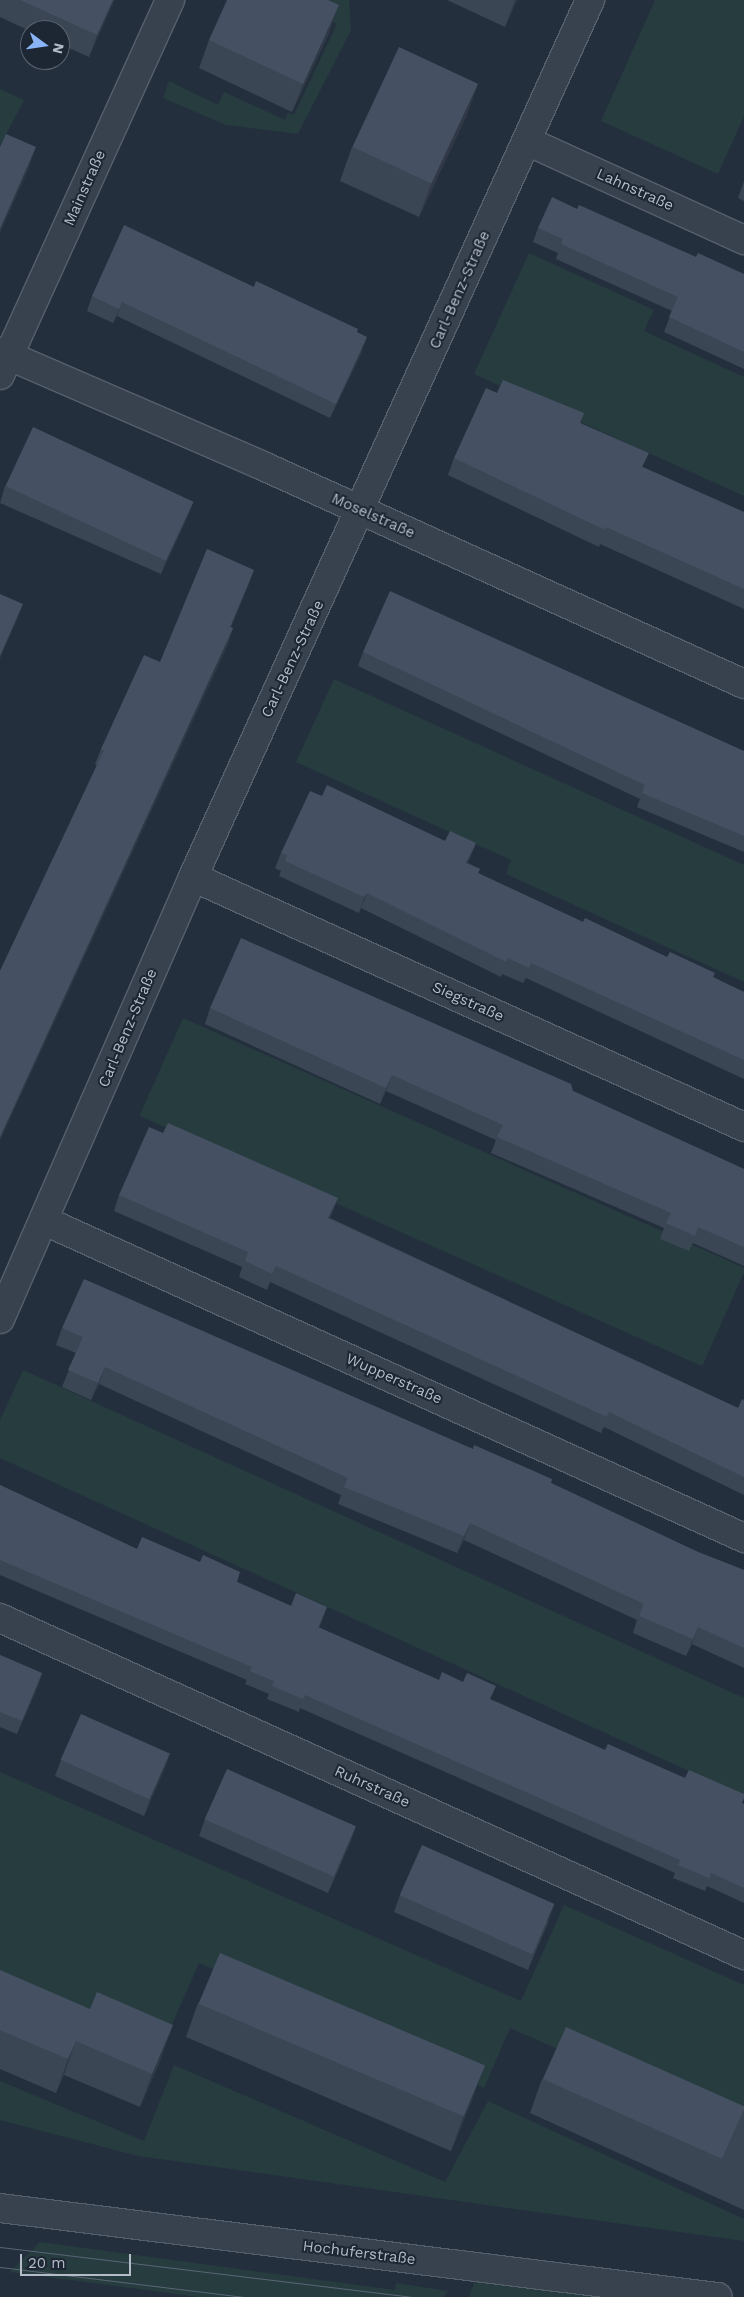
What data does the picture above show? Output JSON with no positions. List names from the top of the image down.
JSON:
{
  "streets": {
    "street": [
      "Mainstraße",
      "Lahnstraße",
      "Carl-Benz-Straße",
      "Moselstraße",
      "Siegstraße",
      "Wupperstraße",
      "Ruhrstraße",
      "Hochuferstraße"
    ]
  },
  "crossings": [
    ["Mainstraße", "Moselstraße"],
    ["Lahnstraße", "Carl-Benz-Straße"],
    ["Carl-Benz-Straße", "Moselstraße"],
    ["Carl-Benz-Straße", "Siegstraße"],
    ["Carl-Benz-Straße", "Wupperstraße"]
  ],
  "scale_bar": "20 m",
  "north": "right"
}
